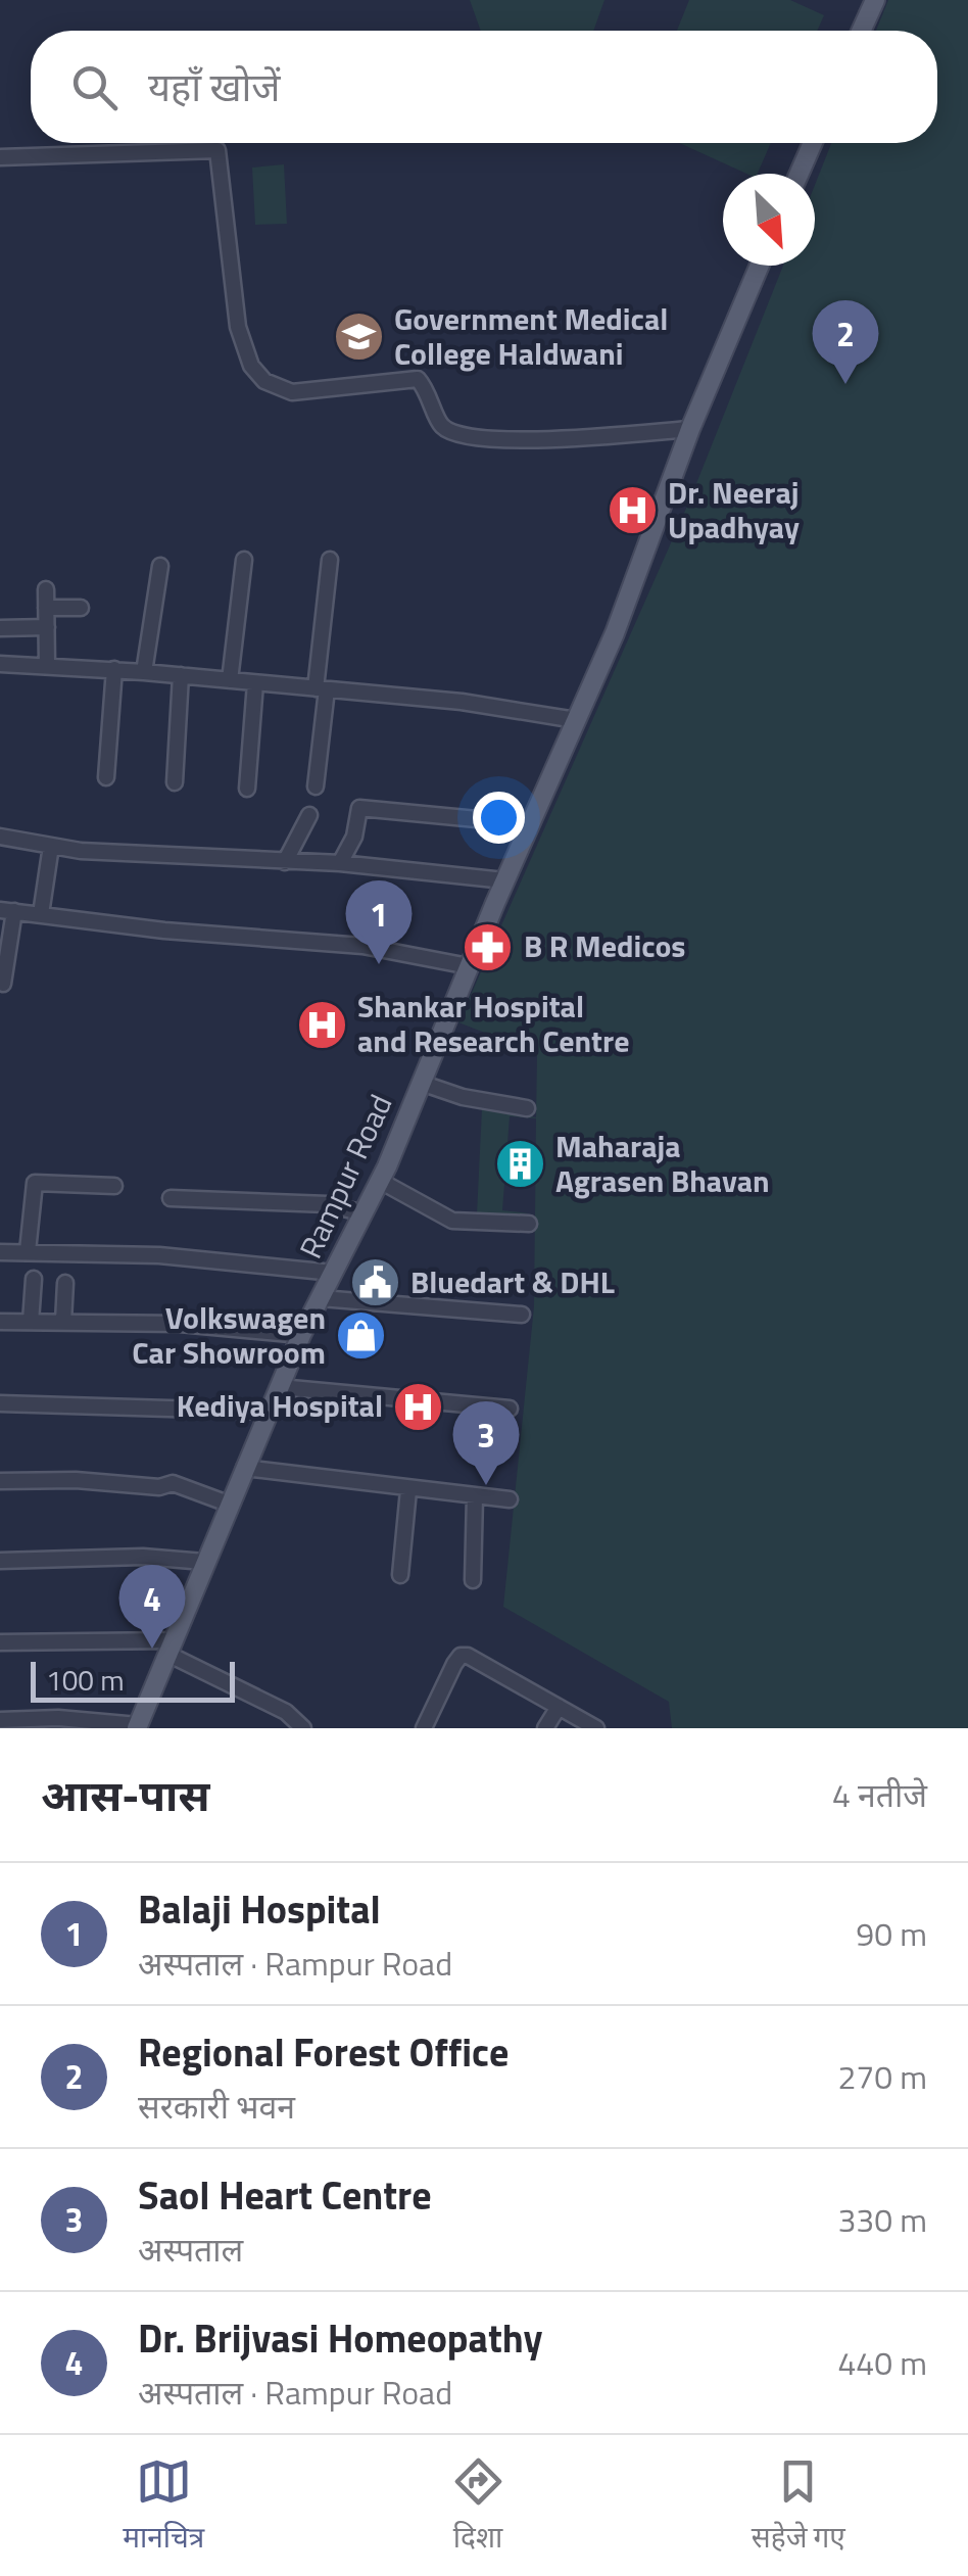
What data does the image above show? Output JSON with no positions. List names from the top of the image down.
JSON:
{
  "streets": {
    "main road": ["Rampur Road"]
  },
  "places": {
    "school or university": ["Government Medical College Haldwani"],
    "hospital": ["Dr. Neeraj Upadhyay", "Shankar Hospital and Research Centre", "Kediya Hospital"],
    "pharmacy": ["B R Medicos"],
    "building": ["Maharaja Agrasen Bhavan"],
    "public building": ["Bluedart & DHL"],
    "shop": ["Volkswagen Car Showroom"]
  },
  "scale_bar": "100 m",
  "north": "bottom right",
  "page": {
    "search": "यहाँ खोजें",
    "pins": [
      "2",
      "1",
      "3",
      "4"
    ],
    "scale": "100 m",
    "heading": ["आस-पास", "4 नतीजे"],
    "list": [
      {
        "mark": "1",
        "name": "Balaji Hospital",
        "note": "अस्पताल · Rampur Road",
        "value": "90 m"
      },
      {
        "mark": "2",
        "name": "Regional Forest Office",
        "note": "सरकारी भवन",
        "value": "270 m"
      },
      {
        "mark": "3",
        "name": "Saol Heart Centre",
        "note": "अस्पताल",
        "value": "330 m"
      },
      {
        "mark": "4",
        "name": "Dr. Brijvasi Homeopathy",
        "note": "अस्पताल · Rampur Road",
        "value": "440 m"
      }
    ],
    "nav": ["मानचित्र", "दिशा", "सहेजे गए"]
  }
}
